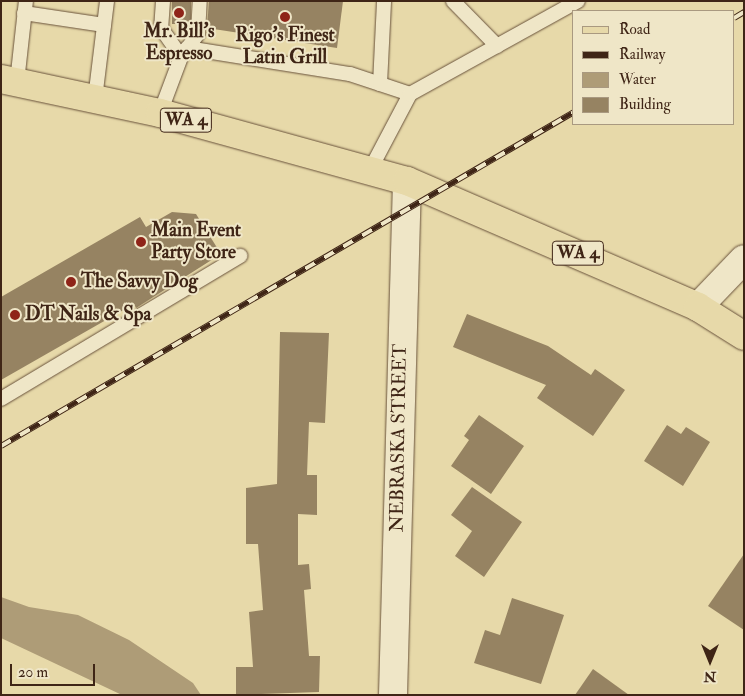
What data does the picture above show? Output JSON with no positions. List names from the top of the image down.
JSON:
{
  "streets": {
    "main road": ["WA 4"],
    "street": ["NEBRASKA STREET"]
  },
  "crossings": [
    ["WA 4", "NEBRASKA STREET"]
  ],
  "places": [
    "Mr. Bill's Espresso",
    "Rigo's Finest Latin Grill",
    "Main Event Party Store",
    "The Savvy Dog",
    "DT Nails & Spa"
  ],
  "legend": [
    "Road",
    "Railway",
    "Water",
    "Building"
  ],
  "scale_bar": "20 m",
  "north": "bottom"
}
